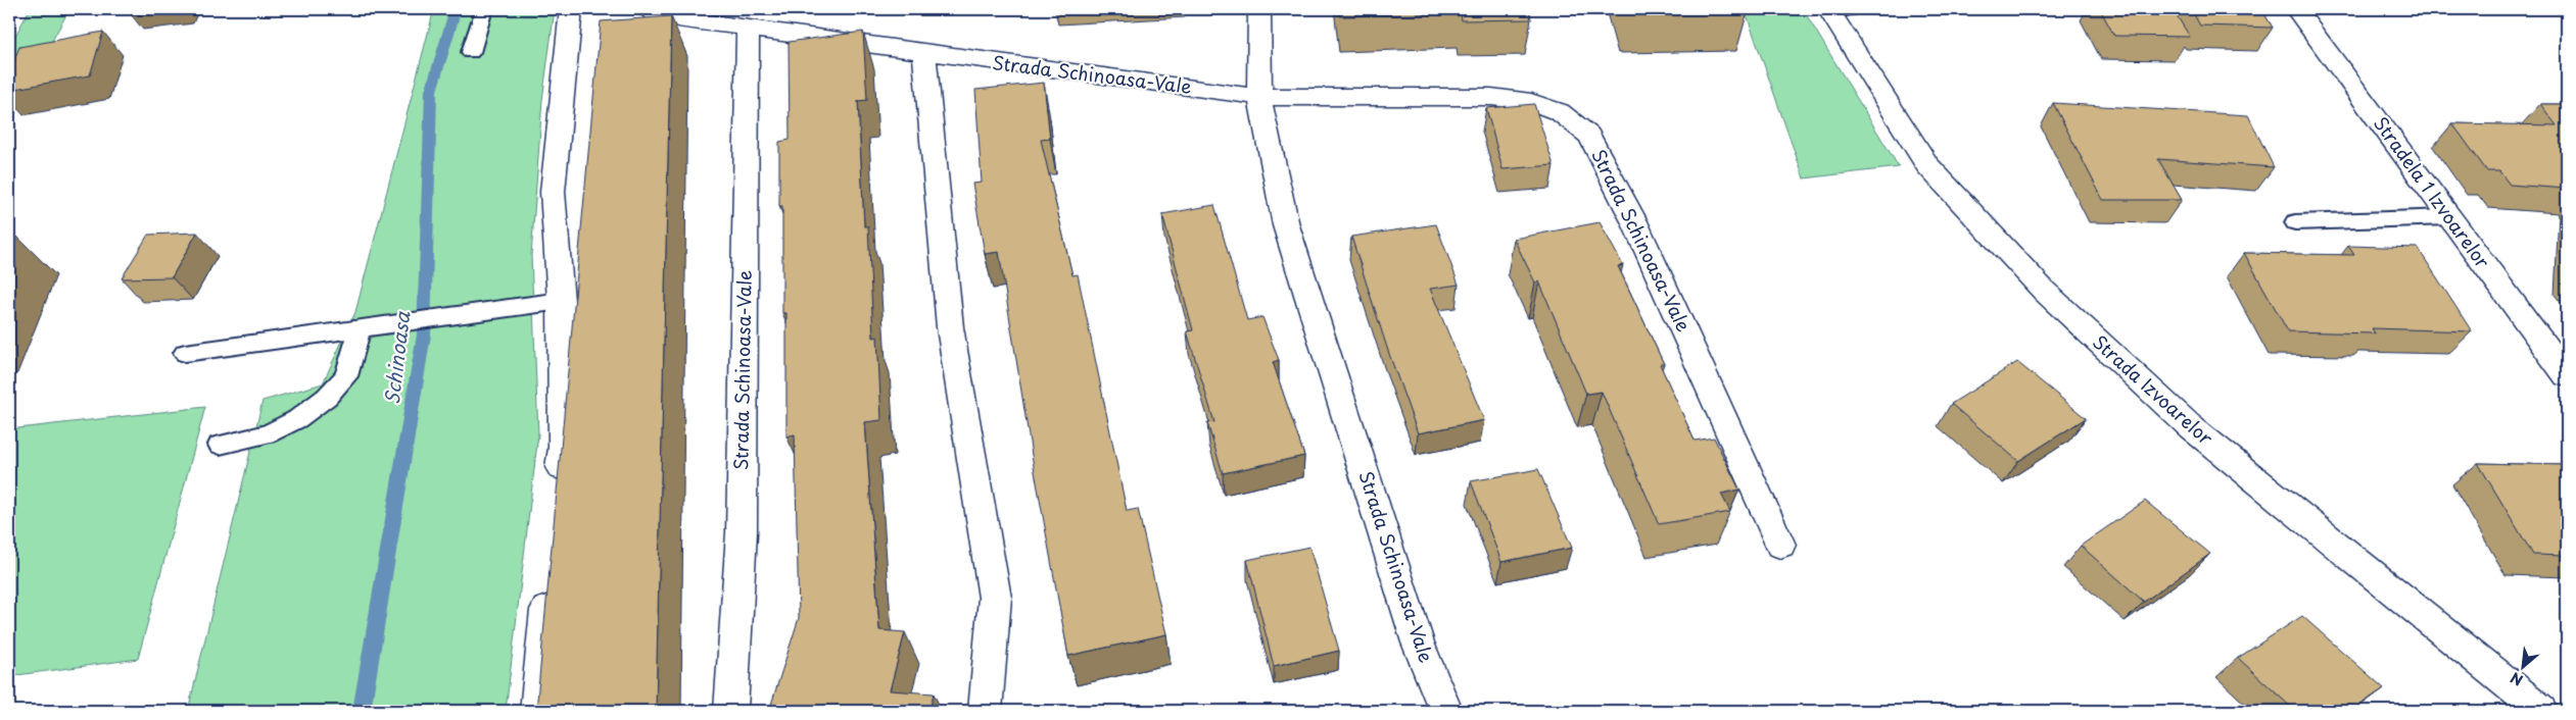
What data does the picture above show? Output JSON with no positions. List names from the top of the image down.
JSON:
{
  "streets": {
    "street": ["Strada Schinoasa-Vale", "Stradela 1 Izvoarelor", "Strada Izvoarelor"]
  },
  "water": ["Schinoasa"],
  "north": "bottom left"
}
